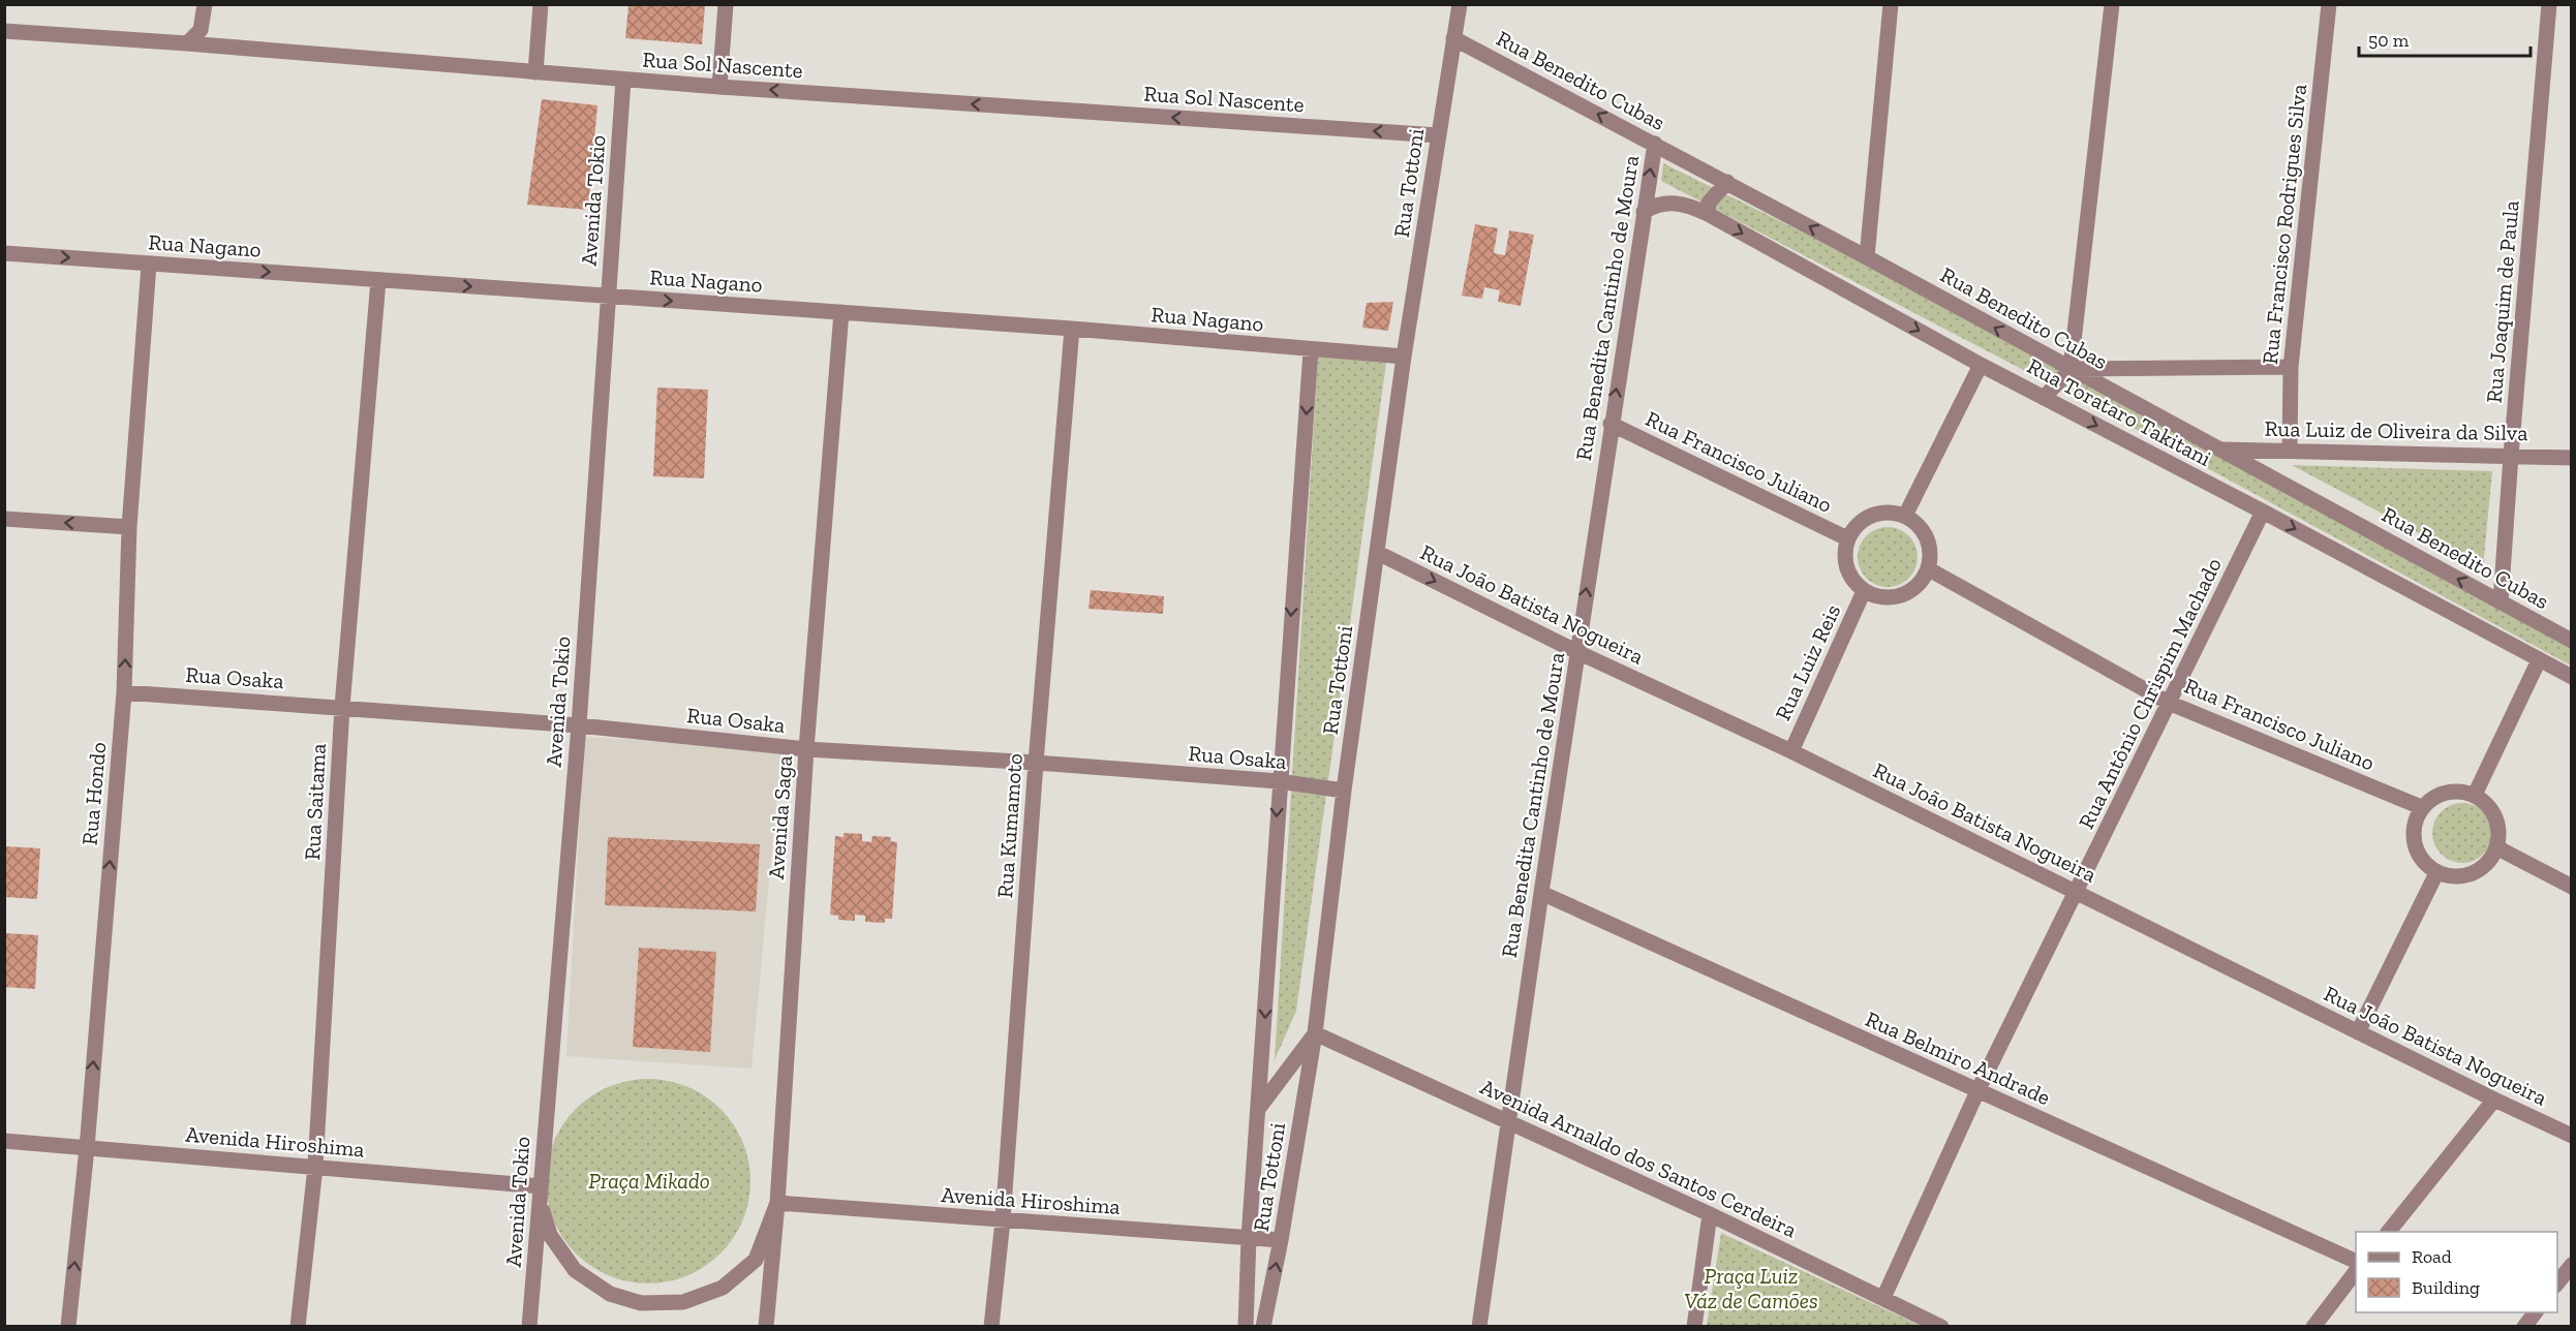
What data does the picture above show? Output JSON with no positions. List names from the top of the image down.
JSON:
{
  "streets": {
    "street": [
      "Rua Sol Nascente",
      "Rua Benedito Cubas",
      "Rua Tottoni",
      "Avenida Tokio",
      "Rua Francisco Rodrigues Silva",
      "Rua Nagano",
      "Rua Joaquim de Paula",
      "Rua Benedita Cantinho de Moura",
      "Rua Torataro Takitani",
      "Rua Luiz de Oliveira da Silva",
      "Rua Francisco Juliano",
      "Rua João Batista Nogueira",
      "Rua Luiz Reis",
      "Rua Osaka",
      "Rua Antônio Chrispim Machado",
      "Rua Hondo",
      "Rua Saitama",
      "Avenida Saga",
      "Rua Kumamoto",
      "Rua Belmiro Andrade",
      "Avenida Hiroshima",
      "Avenida Arnaldo dos Santos Cerdeira"
    ]
  },
  "crossings": [
    ["Rua Sol Nascente", "Rua Tottoni"],
    ["Rua Sol Nascente", "Avenida Tokio"],
    ["Rua Benedito Cubas", "Rua Tottoni"],
    ["Rua Benedito Cubas", "Rua Joaquim de Paula"],
    ["Rua Benedito Cubas", "Rua Benedita Cantinho de Moura"],
    ["Rua Benedito Cubas", "Rua Luiz de Oliveira da Silva"],
    ["Rua Tottoni", "Rua Nagano"],
    ["Rua Tottoni", "Rua João Batista Nogueira"],
    ["Rua Tottoni", "Rua Osaka"],
    ["Rua Tottoni", "Avenida Hiroshima"],
    ["Rua Tottoni", "Avenida Arnaldo dos Santos Cerdeira"],
    ["Avenida Tokio", "Rua Nagano"],
    ["Avenida Tokio", "Rua Osaka"],
    ["Avenida Tokio", "Avenida Hiroshima"],
    ["Rua Francisco Rodrigues Silva", "Rua Luiz de Oliveira da Silva"],
    ["Rua Nagano", "Rua Hondo"],
    ["Rua Nagano", "Rua Saitama"],
    ["Rua Nagano", "Avenida Saga"],
    ["Rua Nagano", "Rua Kumamoto"],
    ["Rua Joaquim de Paula", "Rua Luiz de Oliveira da Silva"],
    ["Rua Benedita Cantinho de Moura", "Rua Torataro Takitani"],
    ["Rua Benedita Cantinho de Moura", "Rua Francisco Juliano"],
    ["Rua Benedita Cantinho de Moura", "Rua João Batista Nogueira"],
    ["Rua Benedita Cantinho de Moura", "Rua Belmiro Andrade"],
    ["Rua Benedita Cantinho de Moura", "Avenida Arnaldo dos Santos Cerdeira"],
    ["Rua Torataro Takitani", "Rua Antônio Chrispim Machado"],
    ["Rua Francisco Juliano", "Rua Luiz Reis"],
    ["Rua Francisco Juliano", "Rua Antônio Chrispim Machado"],
    ["Rua João Batista Nogueira", "Rua Luiz Reis"],
    ["Rua João Batista Nogueira", "Rua Antônio Chrispim Machado"],
    ["Rua Osaka", "Rua Hondo"],
    ["Rua Osaka", "Rua Saitama"],
    ["Rua Osaka", "Avenida Saga"],
    ["Rua Osaka", "Rua Kumamoto"],
    ["Rua Antônio Chrispim Machado", "Rua Belmiro Andrade"],
    ["Rua Antônio Chrispim Machado", "Avenida Arnaldo dos Santos Cerdeira"],
    ["Rua Hondo", "Avenida Hiroshima"],
    ["Rua Saitama", "Avenida Hiroshima"],
    ["Avenida Saga", "Avenida Hiroshima"],
    ["Rua Kumamoto", "Avenida Hiroshima"]
  ],
  "one_way": [
    "Rua Sol Nascente",
    "Rua Benedito Cubas",
    "Rua Nagano",
    "Rua Benedita Cantinho de Moura",
    "Rua Torataro Takitani",
    "Rua Hondo"
  ],
  "parks": ["Praça Mikado", "Praça Luiz Váz de Camões"],
  "legend": ["Road", "Building"],
  "scale_bar": "50 m"
}
